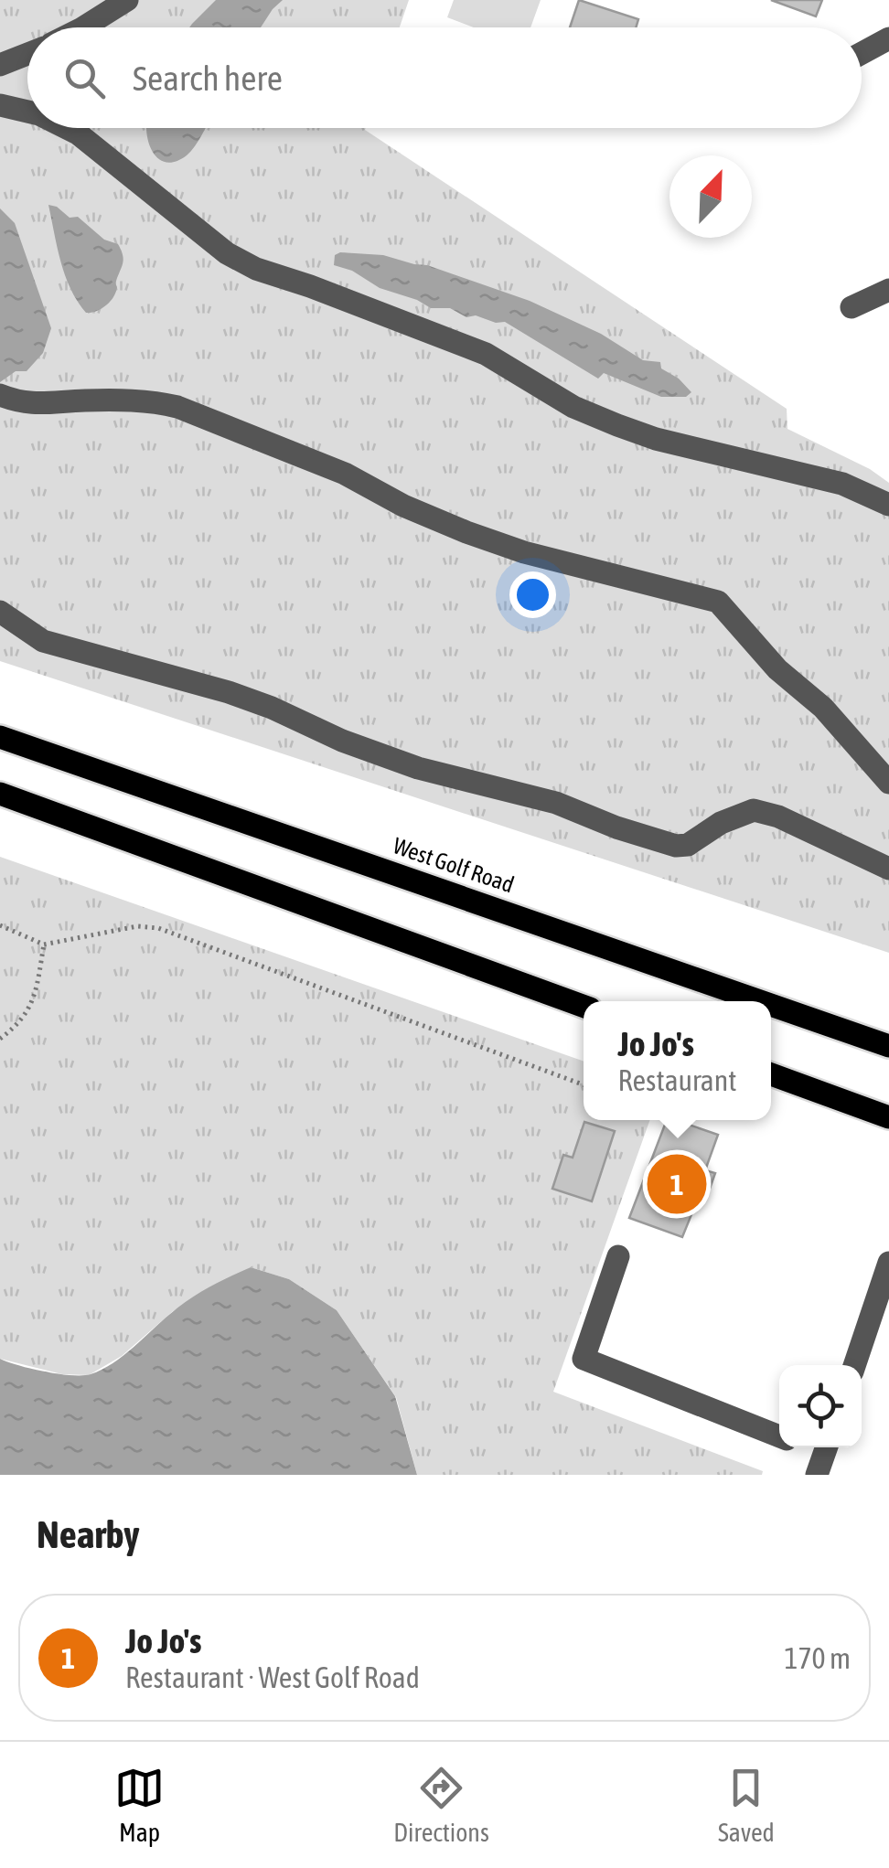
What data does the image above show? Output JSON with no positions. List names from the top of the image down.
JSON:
{
  "streets": {
    "main road": ["West Golf Road"]
  },
  "north": "top right",
  "page": {
    "search": "Search here",
    "popup": ["Jo Jo's", "Restaurant"],
    "pins": "1",
    "heading": "Nearby",
    "list": [
      {
        "mark": "1",
        "name": "Jo Jo's",
        "note": "Restaurant · West Golf Road",
        "value": "170 m"
      }
    ],
    "nav": ["Map", "Directions", "Saved"]
  }
}
